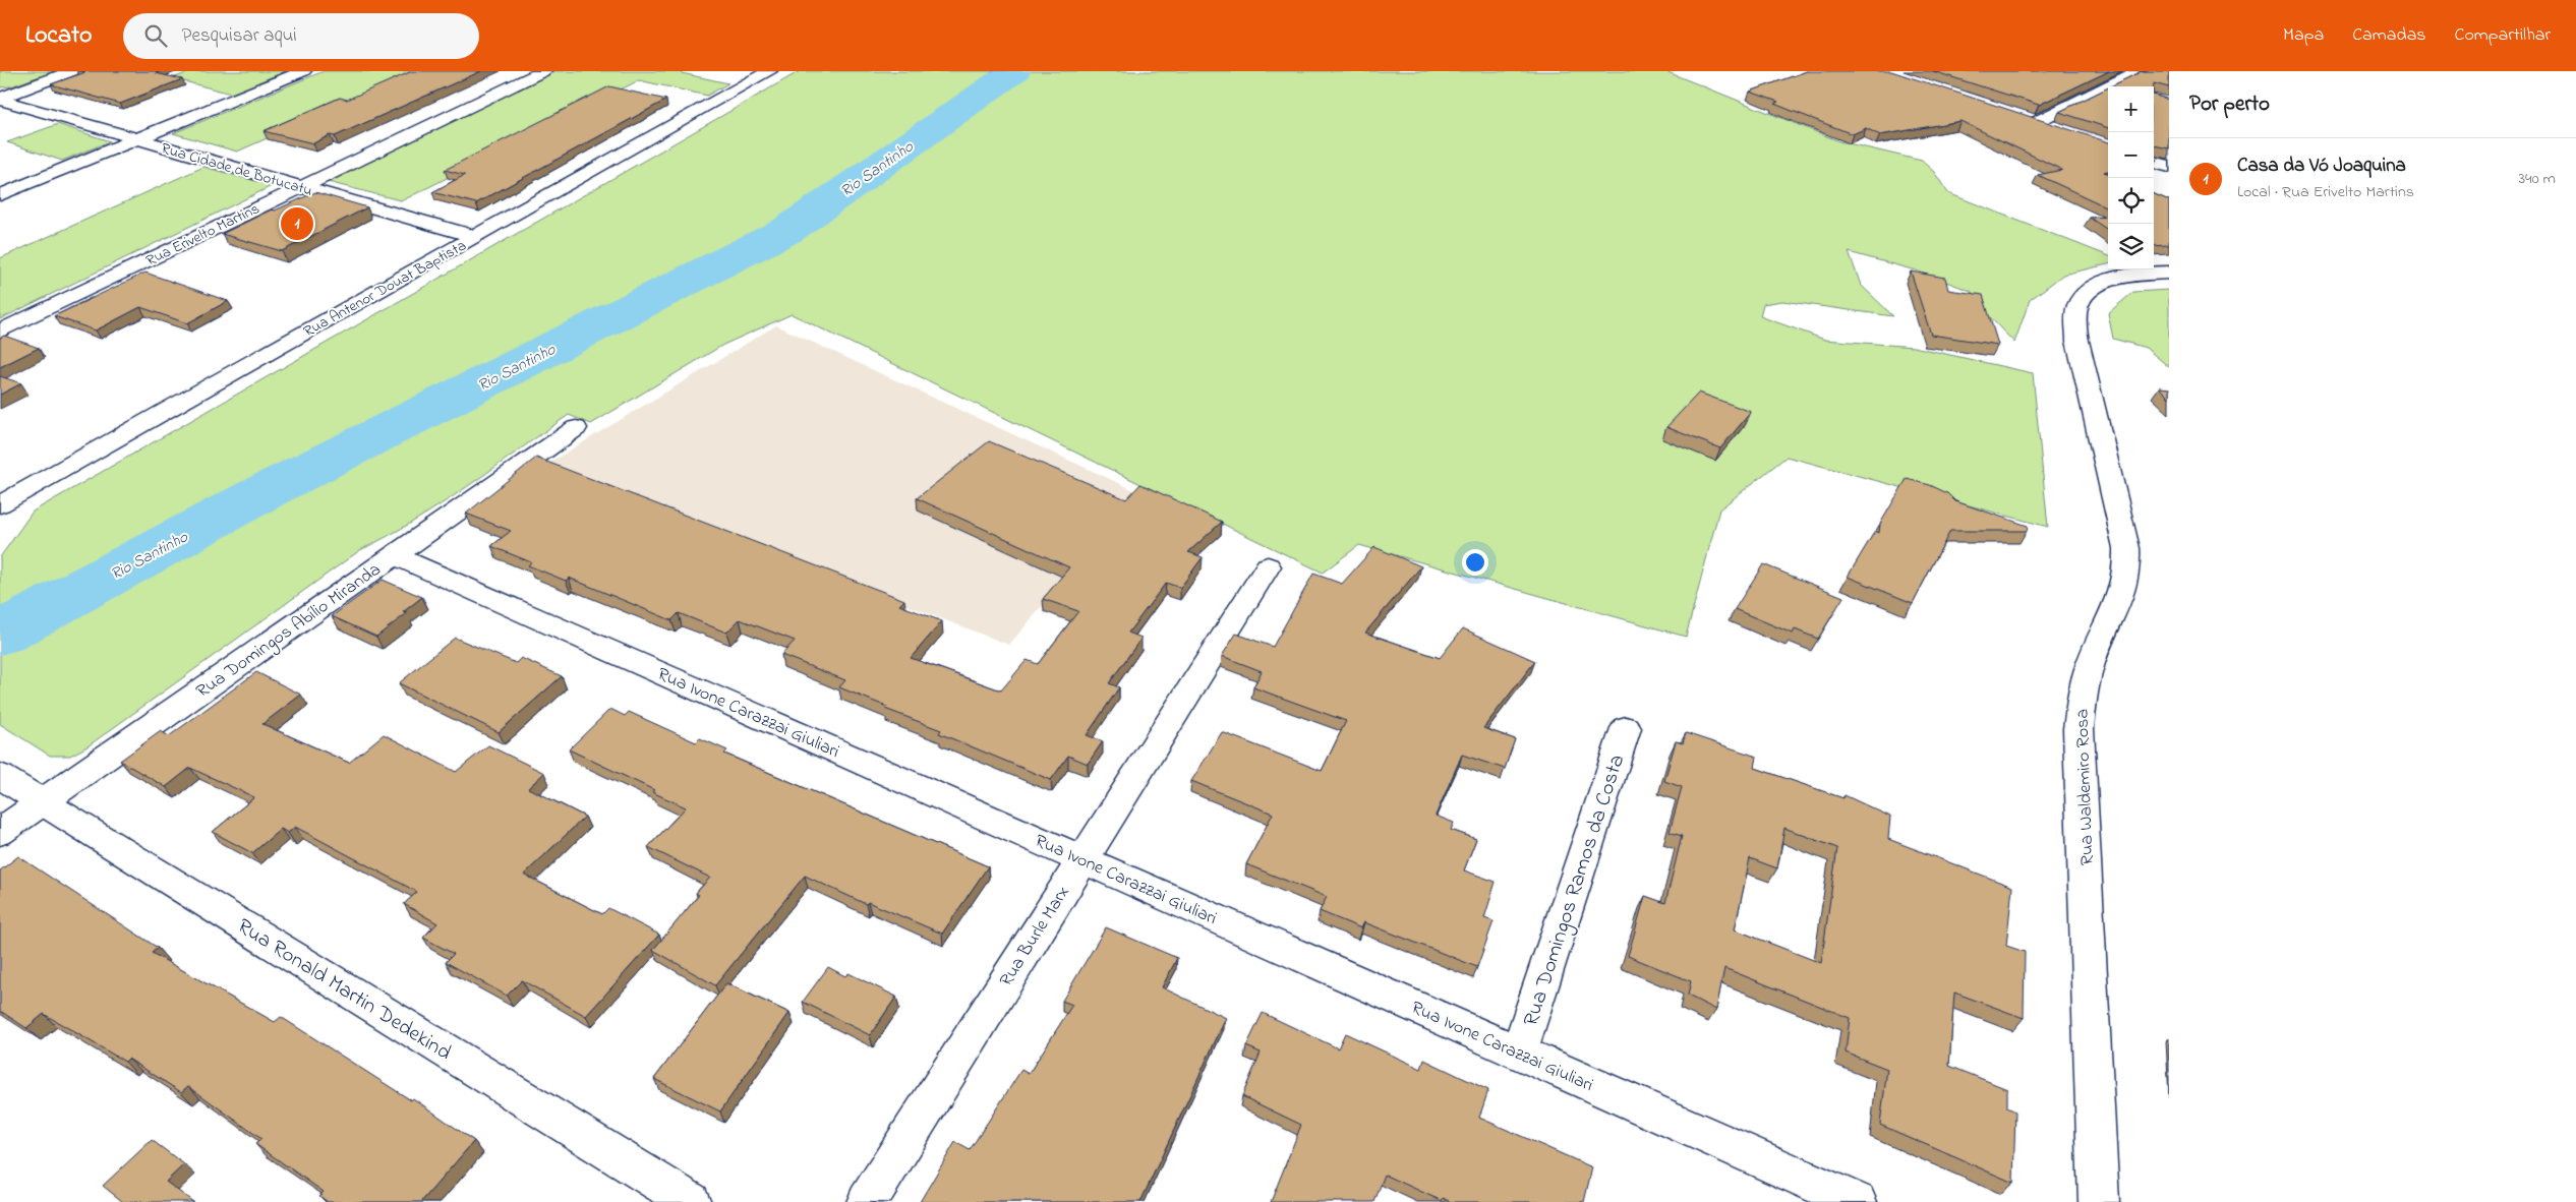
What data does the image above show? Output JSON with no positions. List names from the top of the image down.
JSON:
{
  "streets": {
    "street": [
      "Rua Cidade de Botucatu",
      "Rua Erivelto Martins",
      "Rua Antenor Douat Baptista",
      "Rua Domingos Abílio Miranda",
      "Rua Ivone Carazzai Giuliari",
      "Rua Waldemiro Rosa",
      "Rua Domingos Ramos da Costa",
      "Rua Burle Marx",
      "Rua Ronald Martin Dedekind"
    ]
  },
  "crossings": [
    ["Rua Cidade de Botucatu", "Rua Erivelto Martins"],
    ["Rua Cidade de Botucatu", "Rua Antenor Douat Baptista"],
    ["Rua Domingos Abílio Miranda", "Rua Ivone Carazzai Giuliari"],
    ["Rua Domingos Abílio Miranda", "Rua Ronald Martin Dedekind"],
    ["Rua Ivone Carazzai Giuliari", "Rua Domingos Ramos da Costa"],
    ["Rua Ivone Carazzai Giuliari", "Rua Burle Marx"]
  ],
  "water": ["Rio Santinho"],
  "page": {
    "header": "Locato",
    "search": "Pesquisar aqui",
    "nav": ["Mapa", "Camadas", "Compartilhar"],
    "heading": "Por perto",
    "map_buttons": ["+", "−"],
    "list": [
      {
        "mark": "1",
        "name": "Casa da Vó Joaquina",
        "note": "Local · Rua Erivelto Martins",
        "value": "340 m"
      }
    ],
    "pins": "1"
  }
}
